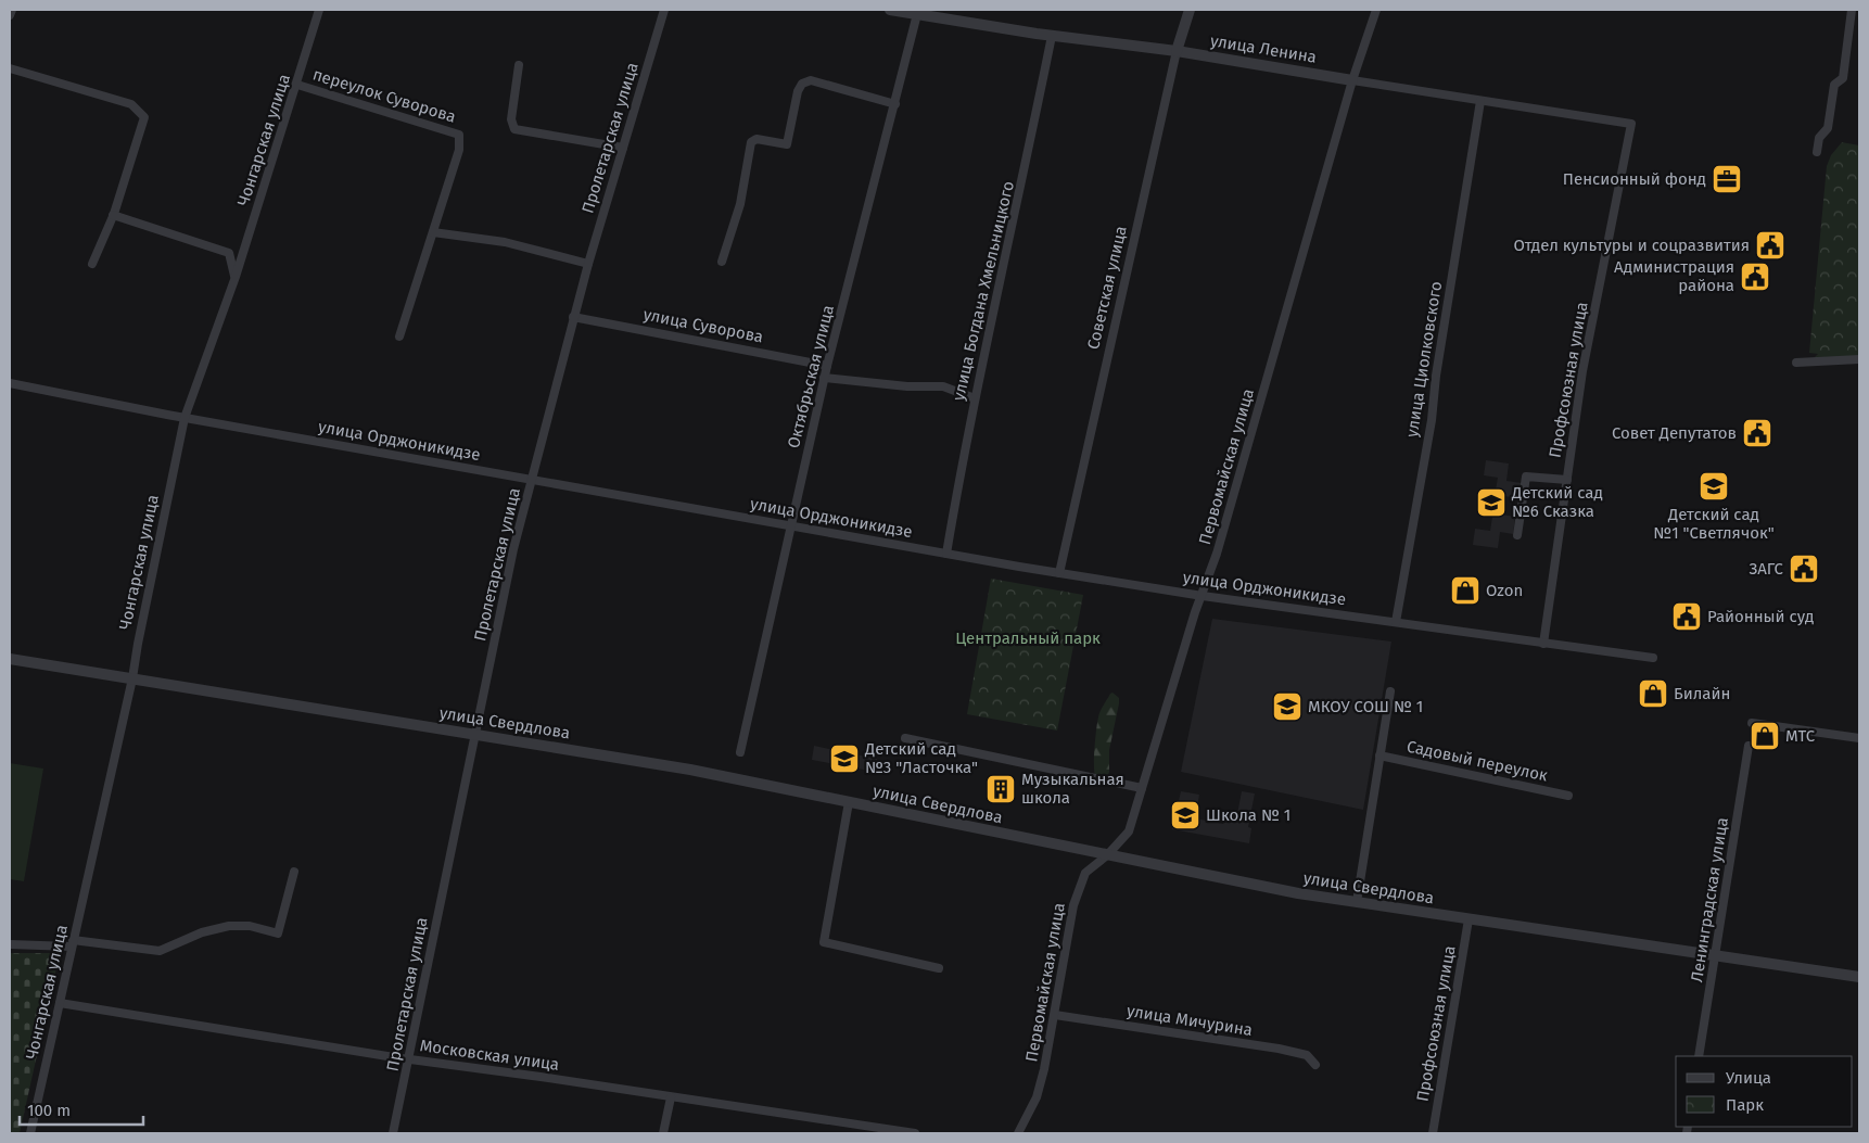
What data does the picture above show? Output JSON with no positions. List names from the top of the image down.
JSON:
{
  "streets": {
    "street": [
      "улица Ленина",
      "переулок Суворова",
      "Пролетарская улица",
      "Чонгарская улица",
      "Советская улица",
      "улица Богдана Хмельницкого",
      "улица Суворова",
      "улица Циолковского",
      "Октябрьская улица",
      "Профсоюзная улица",
      "улица Орджоникидзе",
      "Первомайская улица",
      "улица Свердлова",
      "Садовый переулок",
      "Ленинградская улица",
      "улица Мичурина",
      "Московская улица"
    ]
  },
  "crossings": [
    ["улица Ленина", "Советская улица"],
    ["улица Ленина", "улица Богдана Хмельницкого"],
    ["улица Ленина", "улица Циолковского"],
    ["улица Ленина", "Октябрьская улица"],
    ["улица Ленина", "Профсоюзная улица"],
    ["улица Ленина", "Первомайская улица"],
    ["переулок Суворова", "Чонгарская улица"],
    ["Пролетарская улица", "улица Суворова"],
    ["Пролетарская улица", "улица Орджоникидзе"],
    ["Пролетарская улица", "улица Свердлова"],
    ["Пролетарская улица", "Московская улица"],
    ["Чонгарская улица", "улица Орджоникидзе"],
    ["Чонгарская улица", "улица Свердлова"],
    ["Чонгарская улица", "Московская улица"],
    ["Советская улица", "улица Орджоникидзе"],
    ["улица Богдана Хмельницкого", "улица Орджоникидзе"],
    ["улица Суворова", "Октябрьская улица"],
    ["улица Циолковского", "улица Орджоникидзе"],
    ["Октябрьская улица", "улица Орджоникидзе"],
    ["Профсоюзная улица", "улица Орджоникидзе"],
    ["Профсоюзная улица", "улица Свердлова"],
    ["улица Орджоникидзе", "Первомайская улица"],
    ["Первомайская улица", "улица Свердлова"],
    ["Первомайская улица", "улица Мичурина"],
    ["улица Свердлова", "Ленинградская улица"]
  ],
  "parks": ["Центральный парк"],
  "places": {
    "office": ["Пенсионный фонд"],
    "public building": [
      "Отдел культуры и соцразвития",
      "Администрация района",
      "Совет Депутатов",
      "ЗАГС",
      "Районный суд"
    ],
    "school or university": [
      "Детский сад №1 \"Светлячок\"",
      "Детский сад №6 Сказка",
      "МКОУ СОШ № 1",
      "Детский сад №3 \"Ласточка\"",
      "Школа № 1"
    ],
    "shop": ["Ozon", "Билайн", "МТС"],
    "building": ["Музыкальная школа"]
  },
  "legend": ["Улица", "Парк"],
  "scale_bar": "100 m"
}
